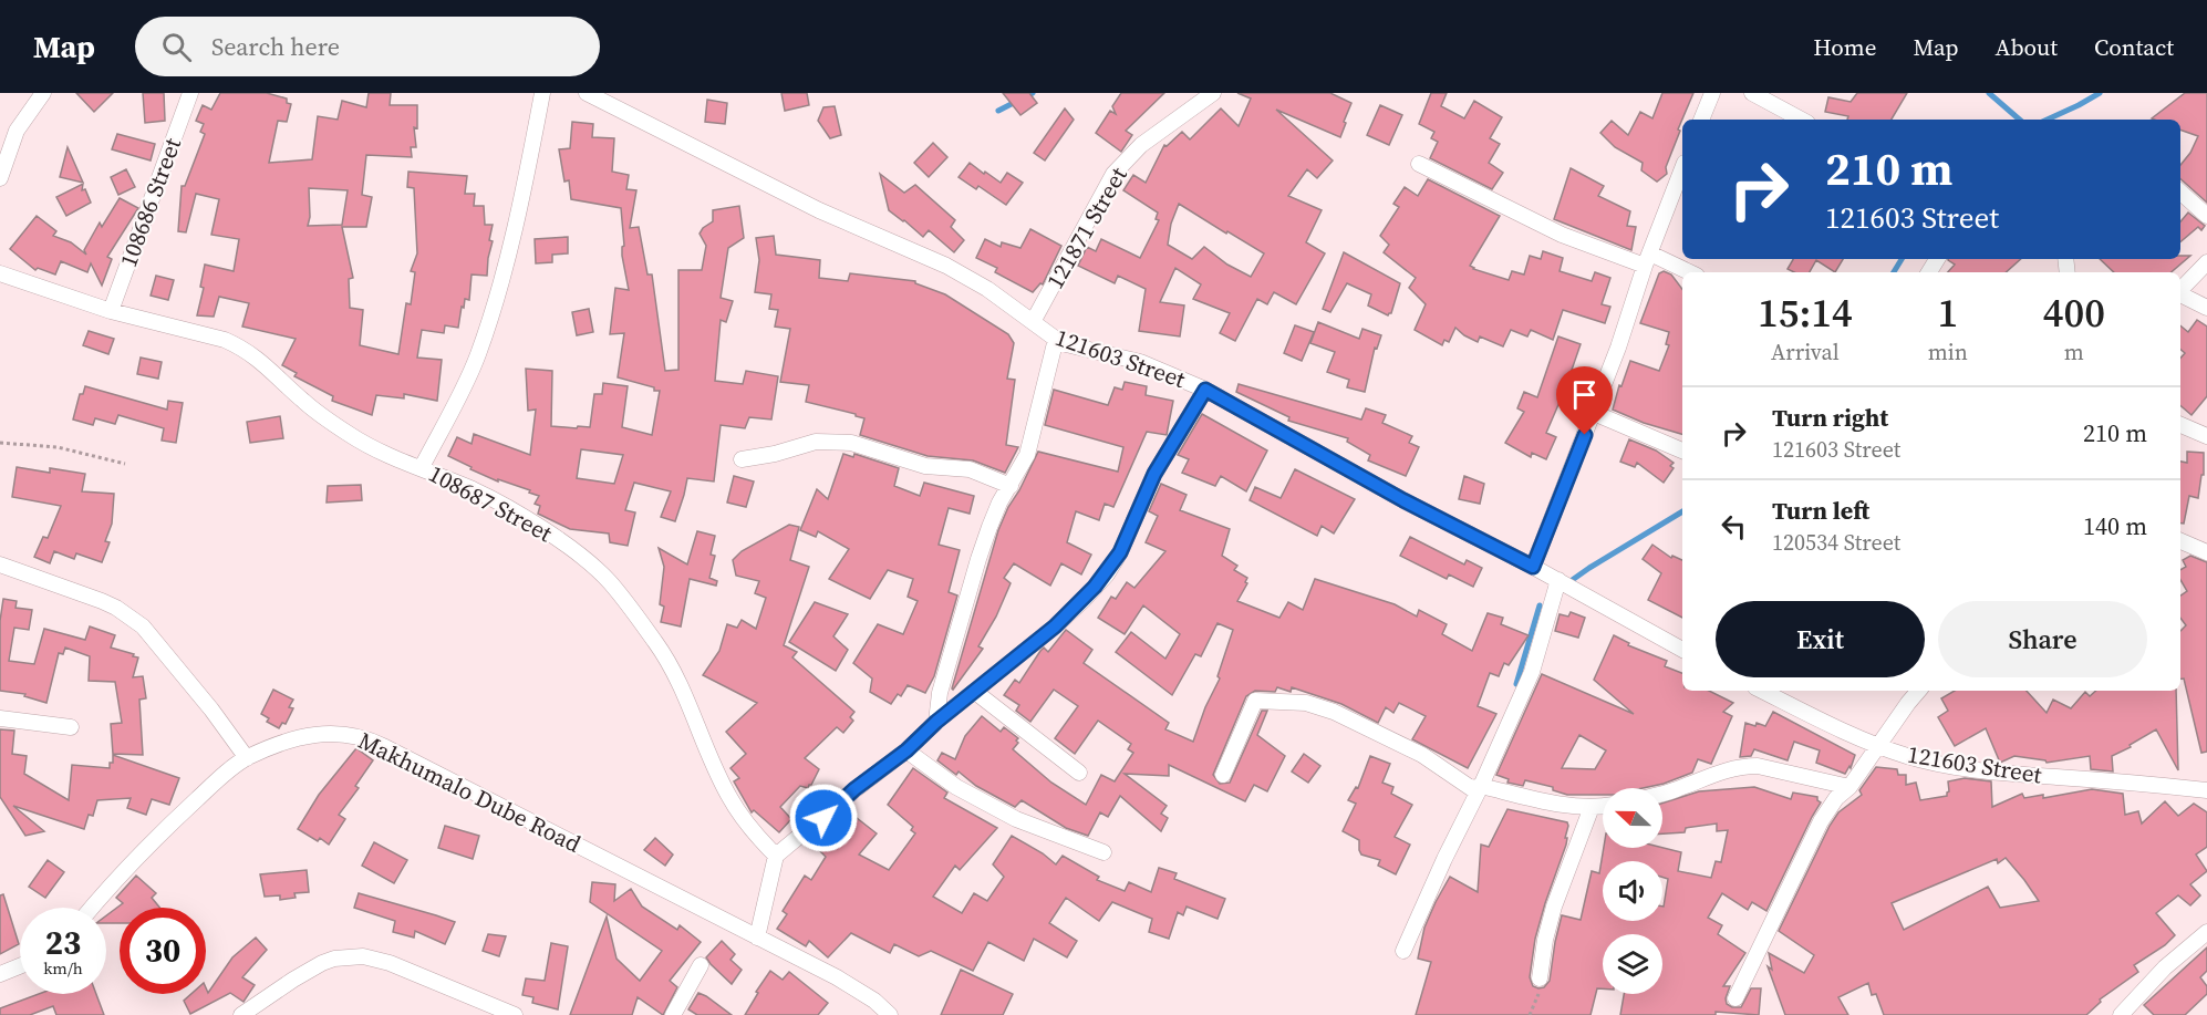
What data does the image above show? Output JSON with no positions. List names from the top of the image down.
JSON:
{
  "streets": {
    "street": [
      "108686 Street",
      "121871 Street",
      "121603 Street",
      "108687 Street",
      "Makhumalo Dube Road"
    ]
  },
  "crossings": [
    ["108686 Street", "108687 Street"],
    ["121871 Street", "121603 Street"]
  ],
  "north": "left",
  "page": {
    "header": "Map",
    "search": "Search here",
    "nav": [
      "Home",
      "Map",
      "About",
      "Contact"
    ],
    "turn": ["210 m", "121603 Street"],
    "eta": [
      "15:14",
      "Arrival",
      "1",
      "min",
      "400",
      "m"
    ],
    "list": [
      {
        "name": "Turn right",
        "note": "121603 Street",
        "value": "210 m"
      },
      {
        "name": "Turn left",
        "note": "120534 Street",
        "value": "140 m"
      }
    ],
    "buttons": ["Exit", "Share"],
    "speed": "23 km/h",
    "limit": "30"
  }
}
